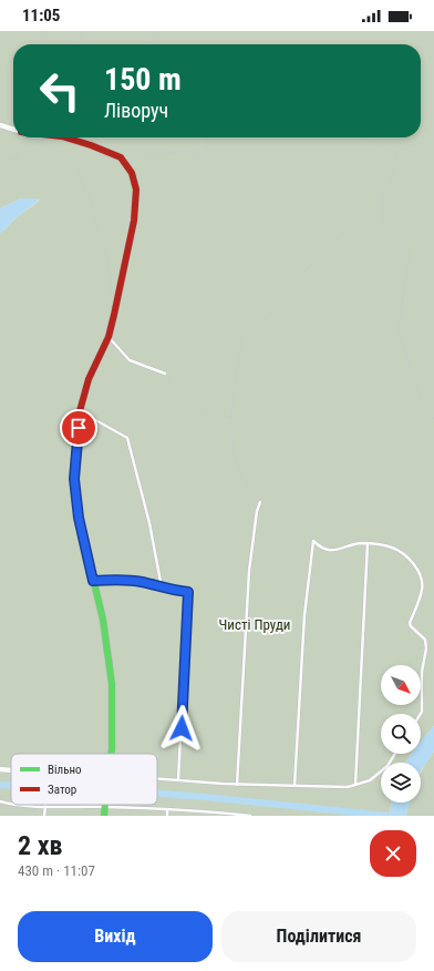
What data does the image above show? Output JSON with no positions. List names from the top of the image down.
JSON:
{
  "parks": ["Чисті Пруди"],
  "legend": ["Вільно", "Затор"],
  "north": "bottom right",
  "page": {
    "status": "11:05",
    "turn": ["150 m", "Ліворуч"],
    "heading": ["2 хв", "430 m · 11:07"],
    "buttons": ["Вихід", "Поділитися"]
  }
}
